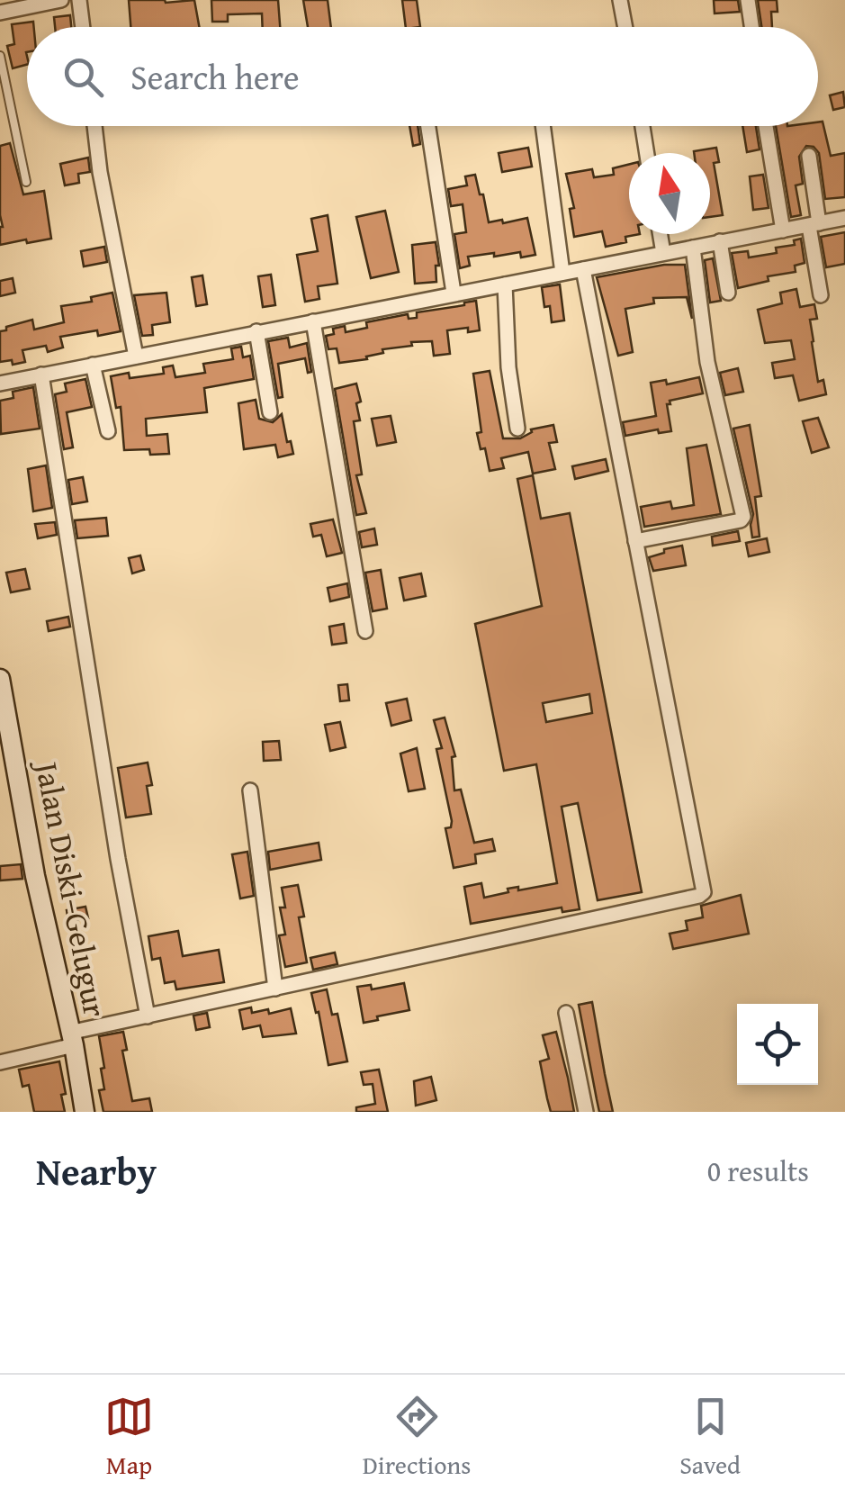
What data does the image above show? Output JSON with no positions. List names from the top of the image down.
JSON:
{
  "streets": {
    "main road": ["Jalan Diski–Gelugur"]
  },
  "north": "top",
  "page": {
    "search": "Search here",
    "heading": ["Nearby", "0 results"],
    "nav": ["Map", "Directions", "Saved"]
  }
}
